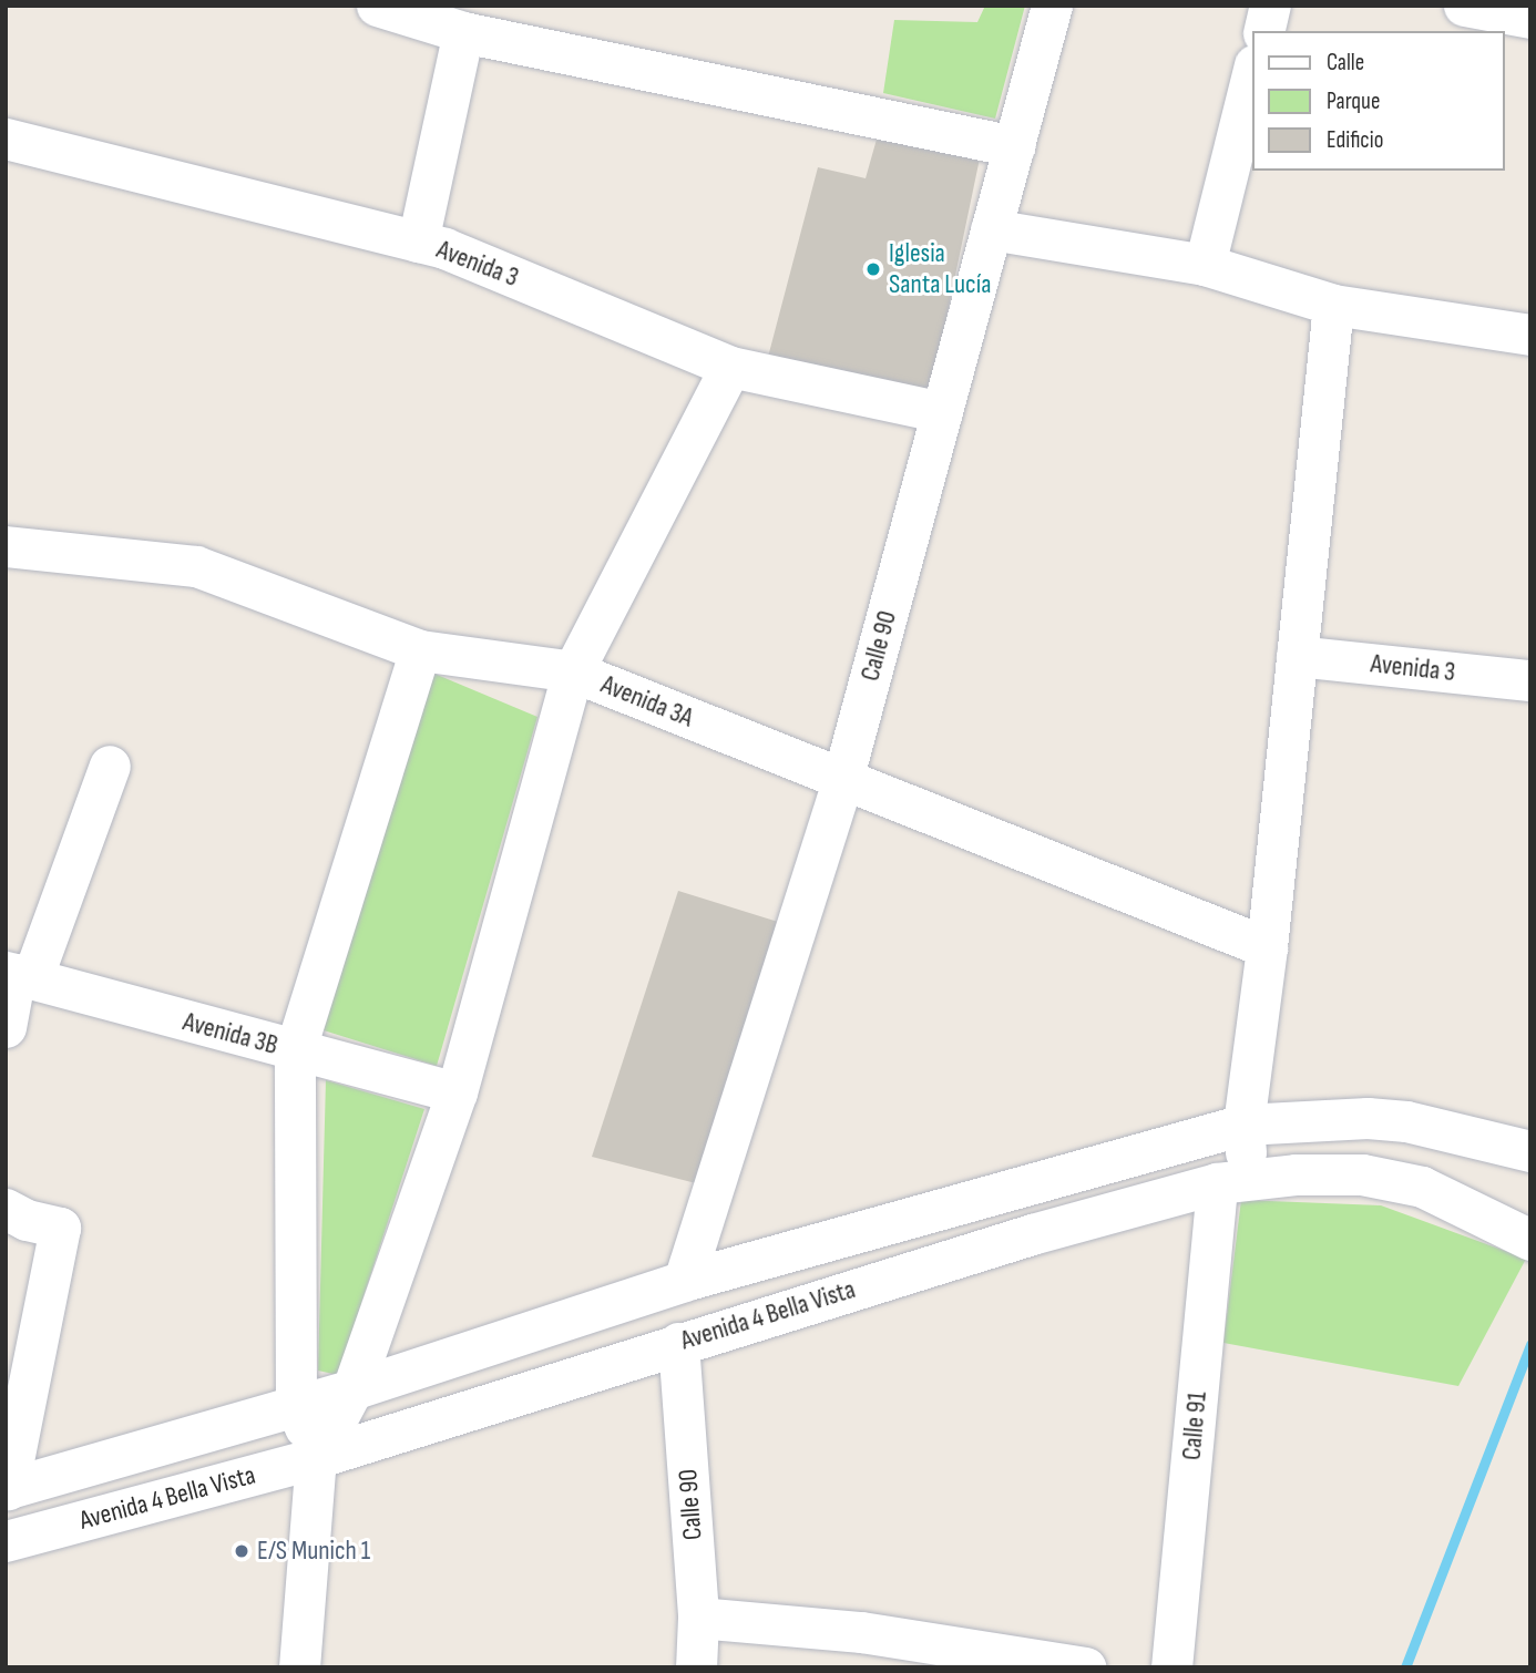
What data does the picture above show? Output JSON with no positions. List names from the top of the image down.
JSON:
{
  "streets": {
    "street": [
      "Avenida 3",
      "Calle 90",
      "Avenida 3A",
      "Avenida 3B",
      "Avenida 4 Bella Vista",
      "Calle 91"
    ]
  },
  "crossings": [
    ["Avenida 3", "Calle 90"],
    ["Avenida 3", "Calle 91"],
    ["Calle 90", "Avenida 3A"],
    ["Calle 90", "Avenida 4 Bella Vista"],
    ["Avenida 3A", "Calle 91"],
    ["Avenida 4 Bella Vista", "Calle 91"]
  ],
  "places": ["Iglesia Santa Lucía", "E/S Munich 1"],
  "legend": ["Calle", "Parque", "Edificio"]
}
